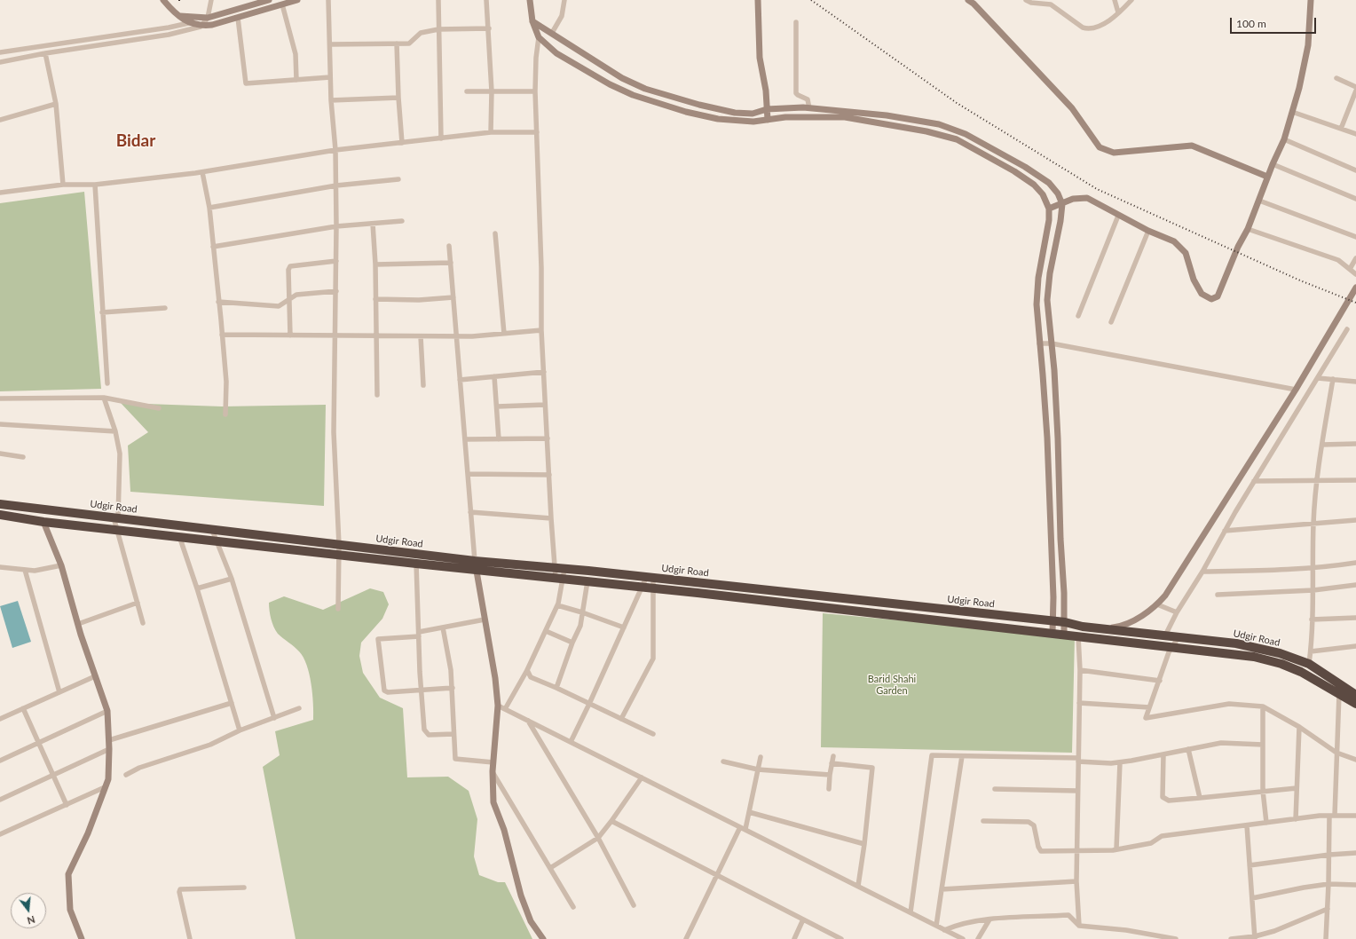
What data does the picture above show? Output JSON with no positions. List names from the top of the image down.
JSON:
{
  "streets": {
    "highway": ["Udgir Road"]
  },
  "districts": ["Bidar"],
  "parks": ["Barid Shahi Garden"],
  "scale_bar": "100 m",
  "north": "bottom"
}
